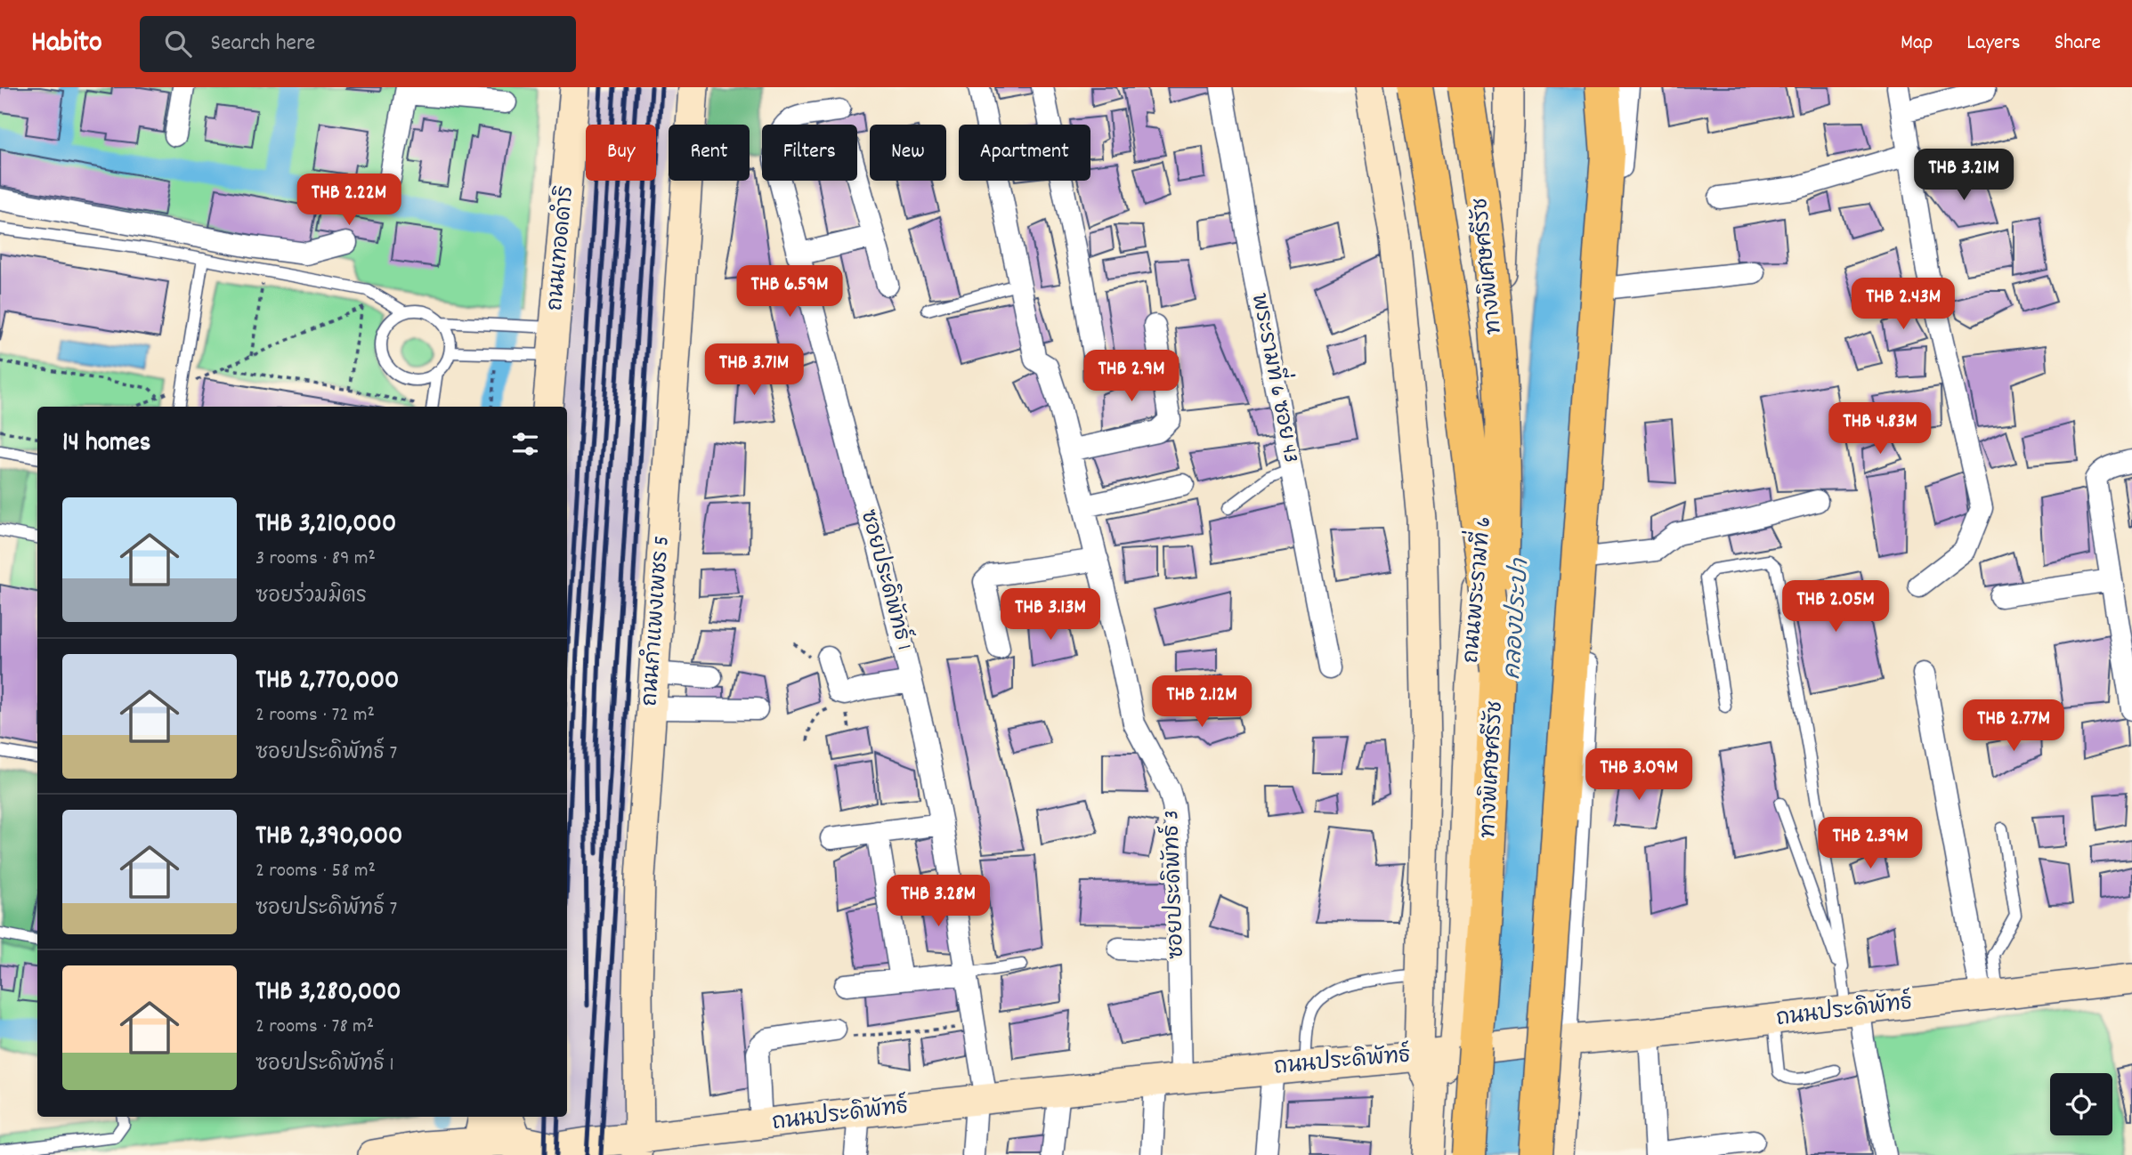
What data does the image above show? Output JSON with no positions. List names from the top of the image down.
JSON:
{
  "streets": {
    "highway": ["ทางพิเศษศรีรัช"],
    "main road": [
      "ถนนเทอดดำริ",
      "ถนนพระรามที่ 6",
      "ถนนกำแพงเพชร 5",
      "ถนนประดิพัทธ์"
    ],
    "street": ["พระรามที่ 6 ซอย 43", "ซอยประดิพัทธ์ 1", "ซอยประดิพัทธ์ 3"]
  },
  "crossings": [
    ["ซอยประดิพัทธ์ 1", "ถนนประดิพัทธ์"],
    ["ถนนพระรามที่ 6", "ถนนประดิพัทธ์"],
    ["ถนนกำแพงเพชร 5", "ถนนประดิพัทธ์"],
    ["ซอยประดิพัทธ์ 3", "ถนนประดิพัทธ์"]
  ],
  "water": ["คลองประปา"],
  "page": {
    "header": "Habito",
    "search": "Search here",
    "nav": ["Map", "Layers", "Share"],
    "chip": [
      "Buy",
      "Rent",
      "Filters",
      "New",
      "Apartment"
    ],
    "price": [
      "THB 3.21M",
      "THB 2.22M",
      "THB 6.59M",
      "THB 2.43M",
      "THB 3.71M",
      "THB 2.9M",
      "THB 4.83M",
      "THB 2.05M",
      "THB 3.13M",
      "THB 2.12M",
      "THB 2.77M",
      "THB 3.09M",
      "THB 2.39M",
      "THB 3.28M"
    ],
    "heading": "14 homes",
    "list": [
      {
        "name": "THB 3,210,000",
        "note": "3 rooms · 89 m² · ซอยร่วมมิตร"
      },
      {
        "name": "THB 2,770,000",
        "note": "2 rooms · 72 m² · ซอยประดิพัทธ์ 7"
      },
      {
        "name": "THB 2,390,000",
        "note": "2 rooms · 58 m² · ซอยประดิพัทธ์ 7"
      },
      {
        "name": "THB 3,280,000",
        "note": "2 rooms · 78 m² · ซอยประดิพัทธ์ 1"
      }
    ]
  }
}
